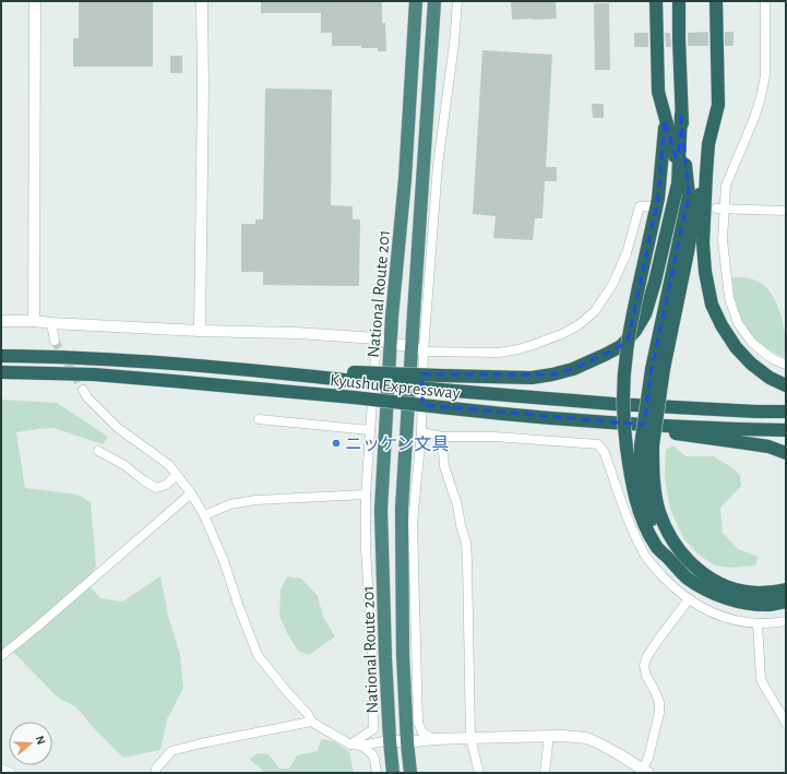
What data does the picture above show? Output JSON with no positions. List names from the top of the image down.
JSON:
{
  "streets": {
    "highway": ["National Route 201", "Kyushu Expressway"]
  },
  "places": ["ニッケン文具"],
  "north": "right"
}
